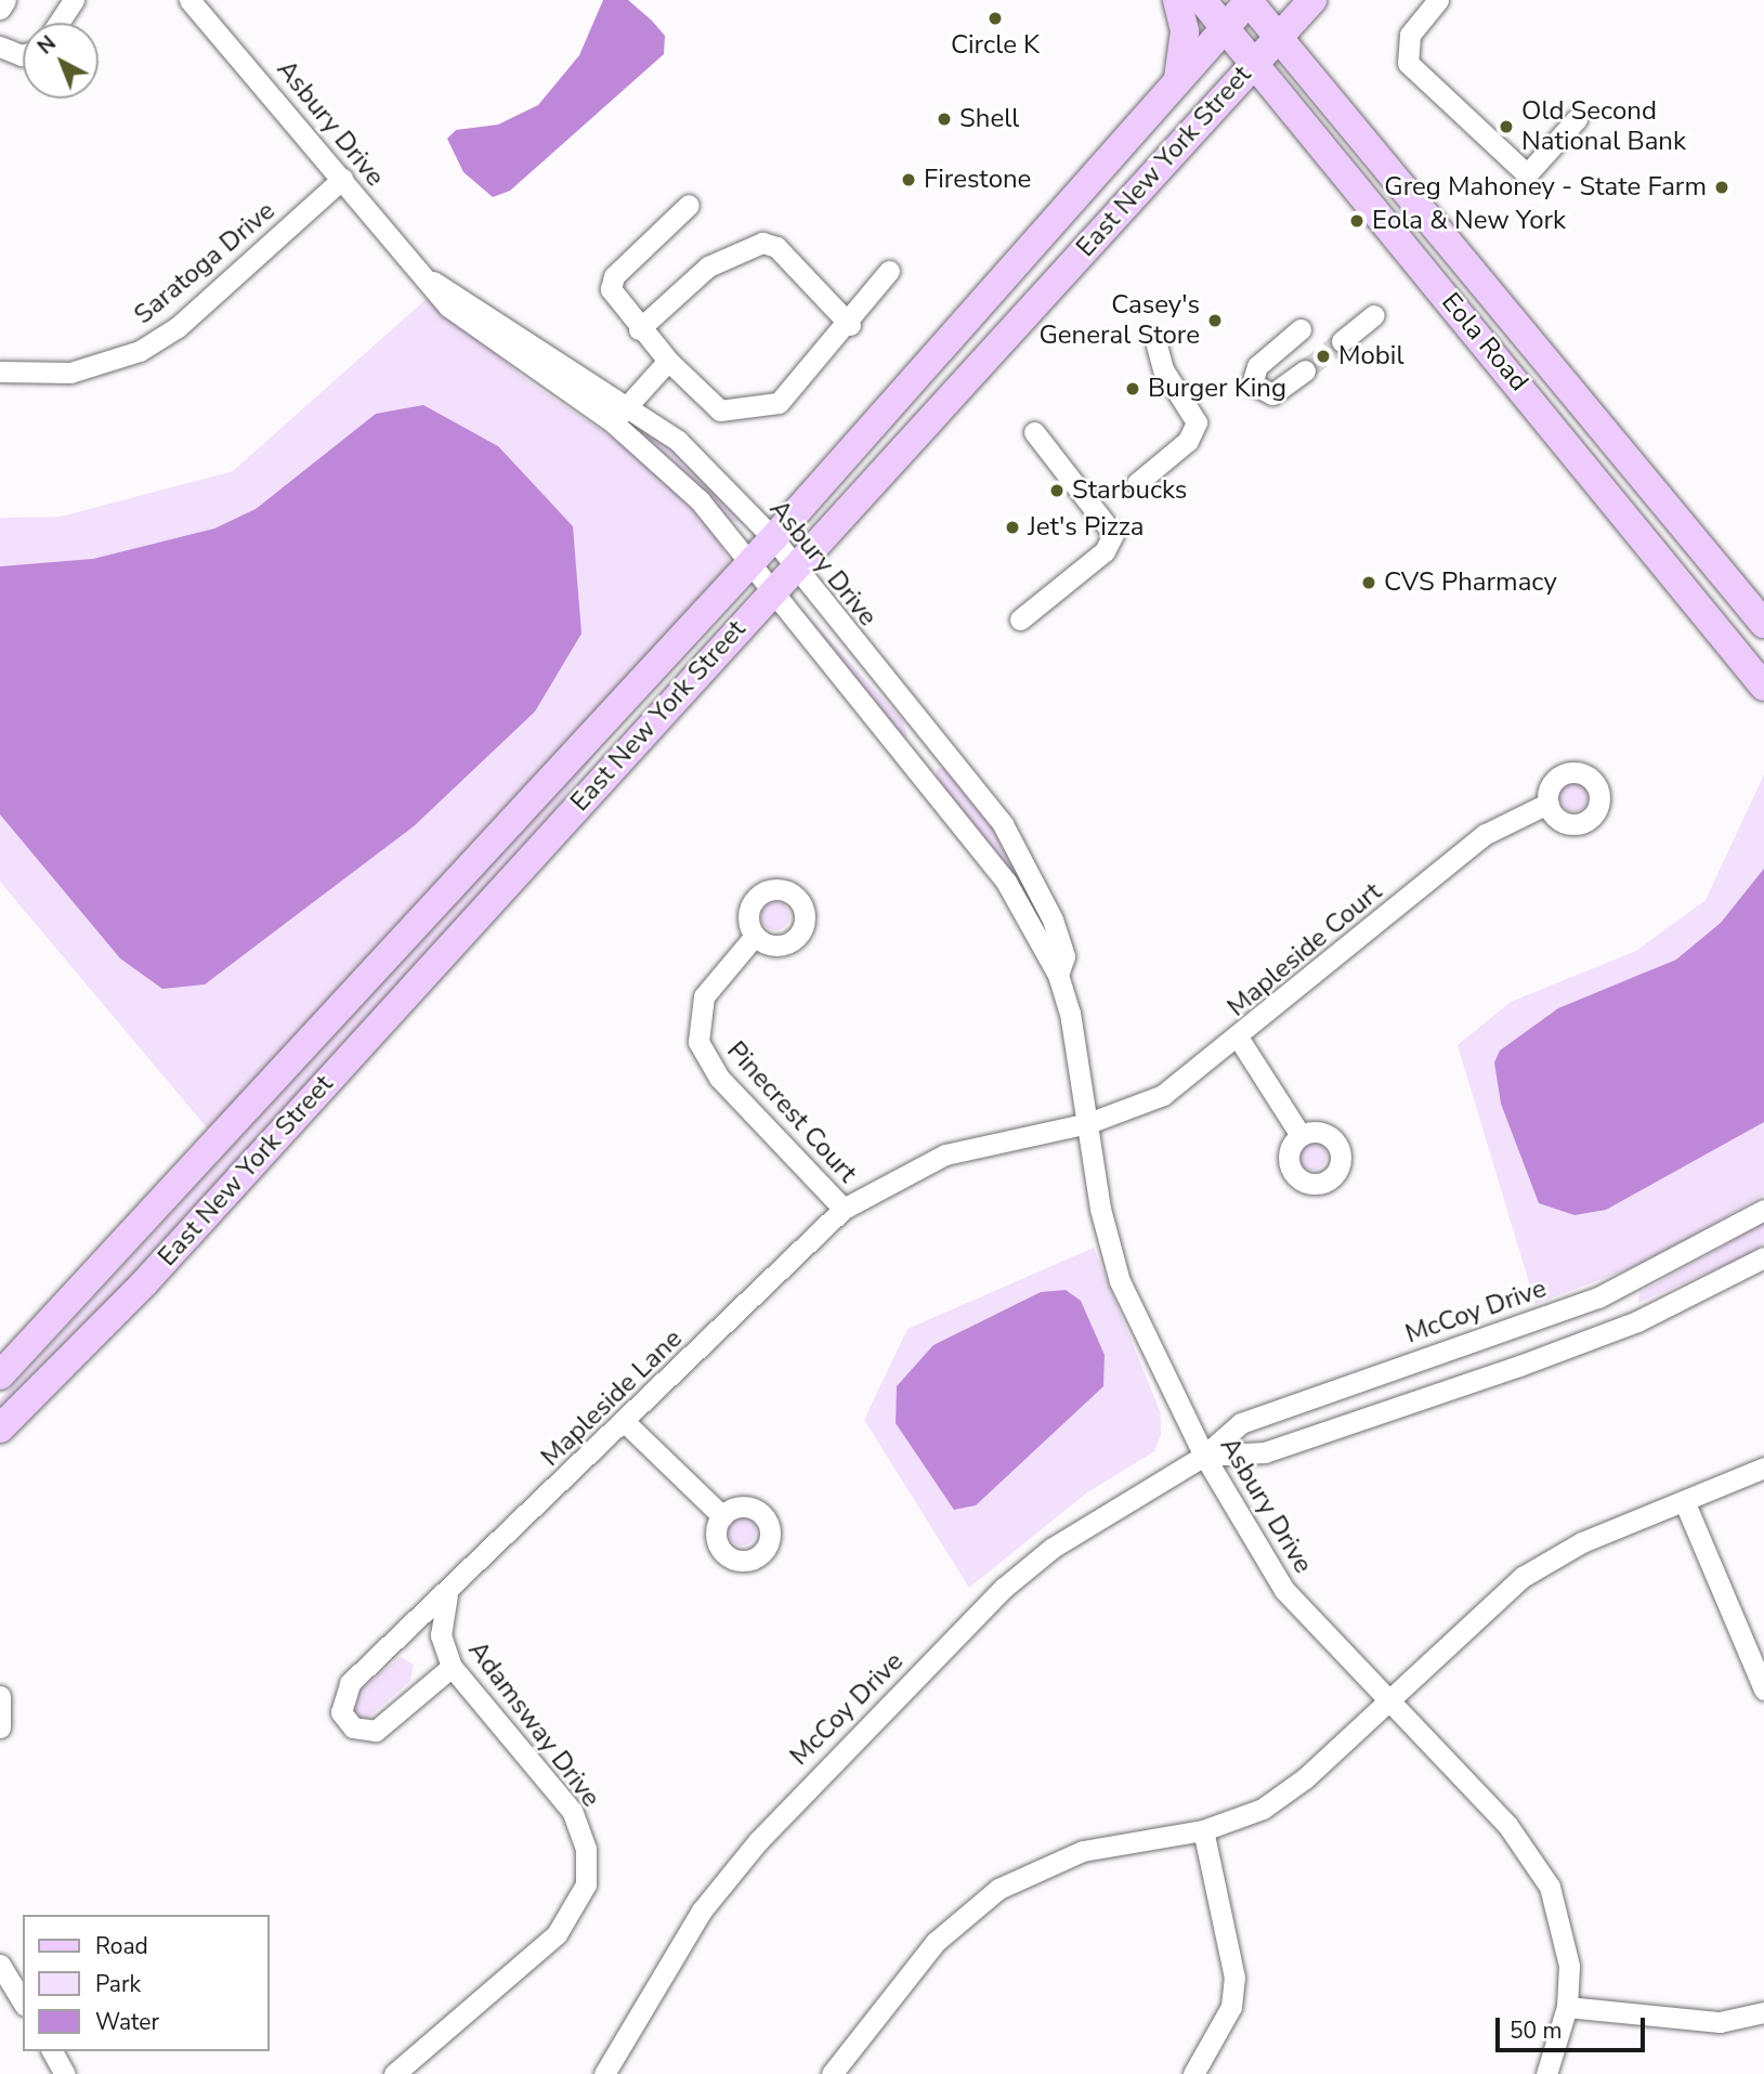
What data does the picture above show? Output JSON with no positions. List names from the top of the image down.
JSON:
{
  "streets": {
    "main road": ["East New York Street", "Eola Road"],
    "street": [
      "Asbury Drive",
      "Saratoga Drive",
      "Mapleside Court",
      "Pinecrest Court",
      "McCoy Drive",
      "Mapleside Lane",
      "Adamsway Drive"
    ]
  },
  "crossings": [
    ["Asbury Drive", "East New York Street"],
    ["Asbury Drive", "Saratoga Drive"],
    ["Asbury Drive", "Mapleside Court"],
    ["Asbury Drive", "McCoy Drive"],
    ["Asbury Drive", "Mapleside Lane"],
    ["East New York Street", "Eola Road"],
    ["Mapleside Court", "Mapleside Lane"],
    ["Pinecrest Court", "Mapleside Lane"],
    ["Mapleside Lane", "Adamsway Drive"]
  ],
  "places": [
    "Circle K",
    "Shell",
    "Old Second National Bank",
    "Firestone",
    "Greg Mahoney - State Farm",
    "Eola & New York",
    "Casey's General Store",
    "Mobil",
    "Burger King",
    "Starbucks",
    "Jet's Pizza",
    "CVS Pharmacy"
  ],
  "legend": ["Road", "Park", "Water"],
  "scale_bar": "50 m",
  "north": "top left"
}
